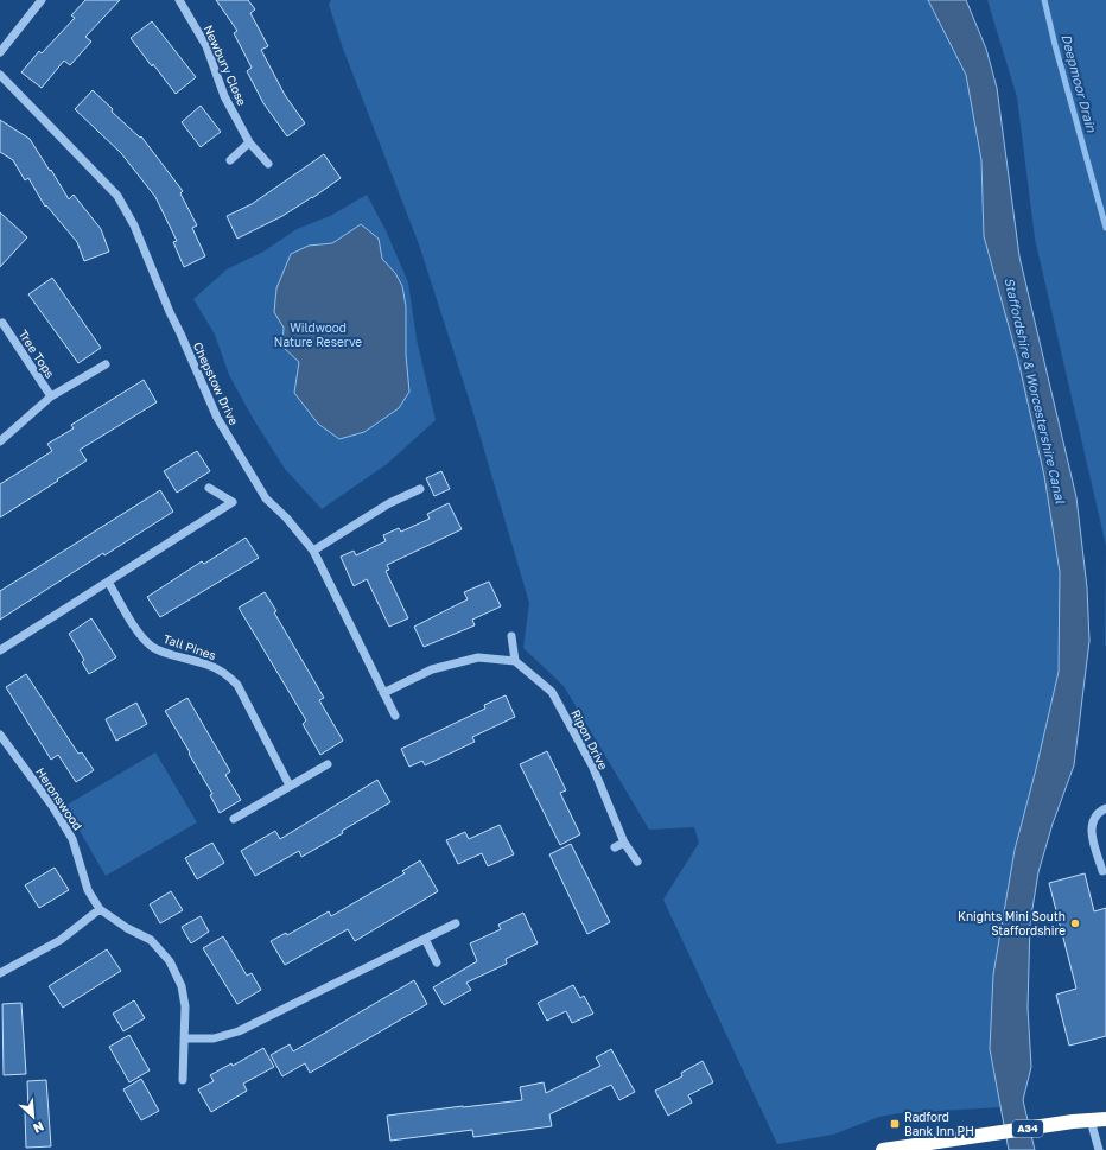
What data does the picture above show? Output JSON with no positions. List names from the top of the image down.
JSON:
{
  "streets": {
    "highway": ["A34"],
    "street": [
      "Newbury Close",
      "Tree Tops",
      "Chepstow Drive",
      "Tall Pines",
      "Ripon Drive",
      "Heronswood"
    ]
  },
  "water": ["Deepmoor Drain", "Staffordshire & Worcestershire Canal"],
  "parks": ["Wildwood Nature Reserve"],
  "places": {
    "other": ["Knights Mini South Staffordshire"],
    "transit": ["Radford Bank Inn PH"]
  },
  "north": "bottom right"
}
